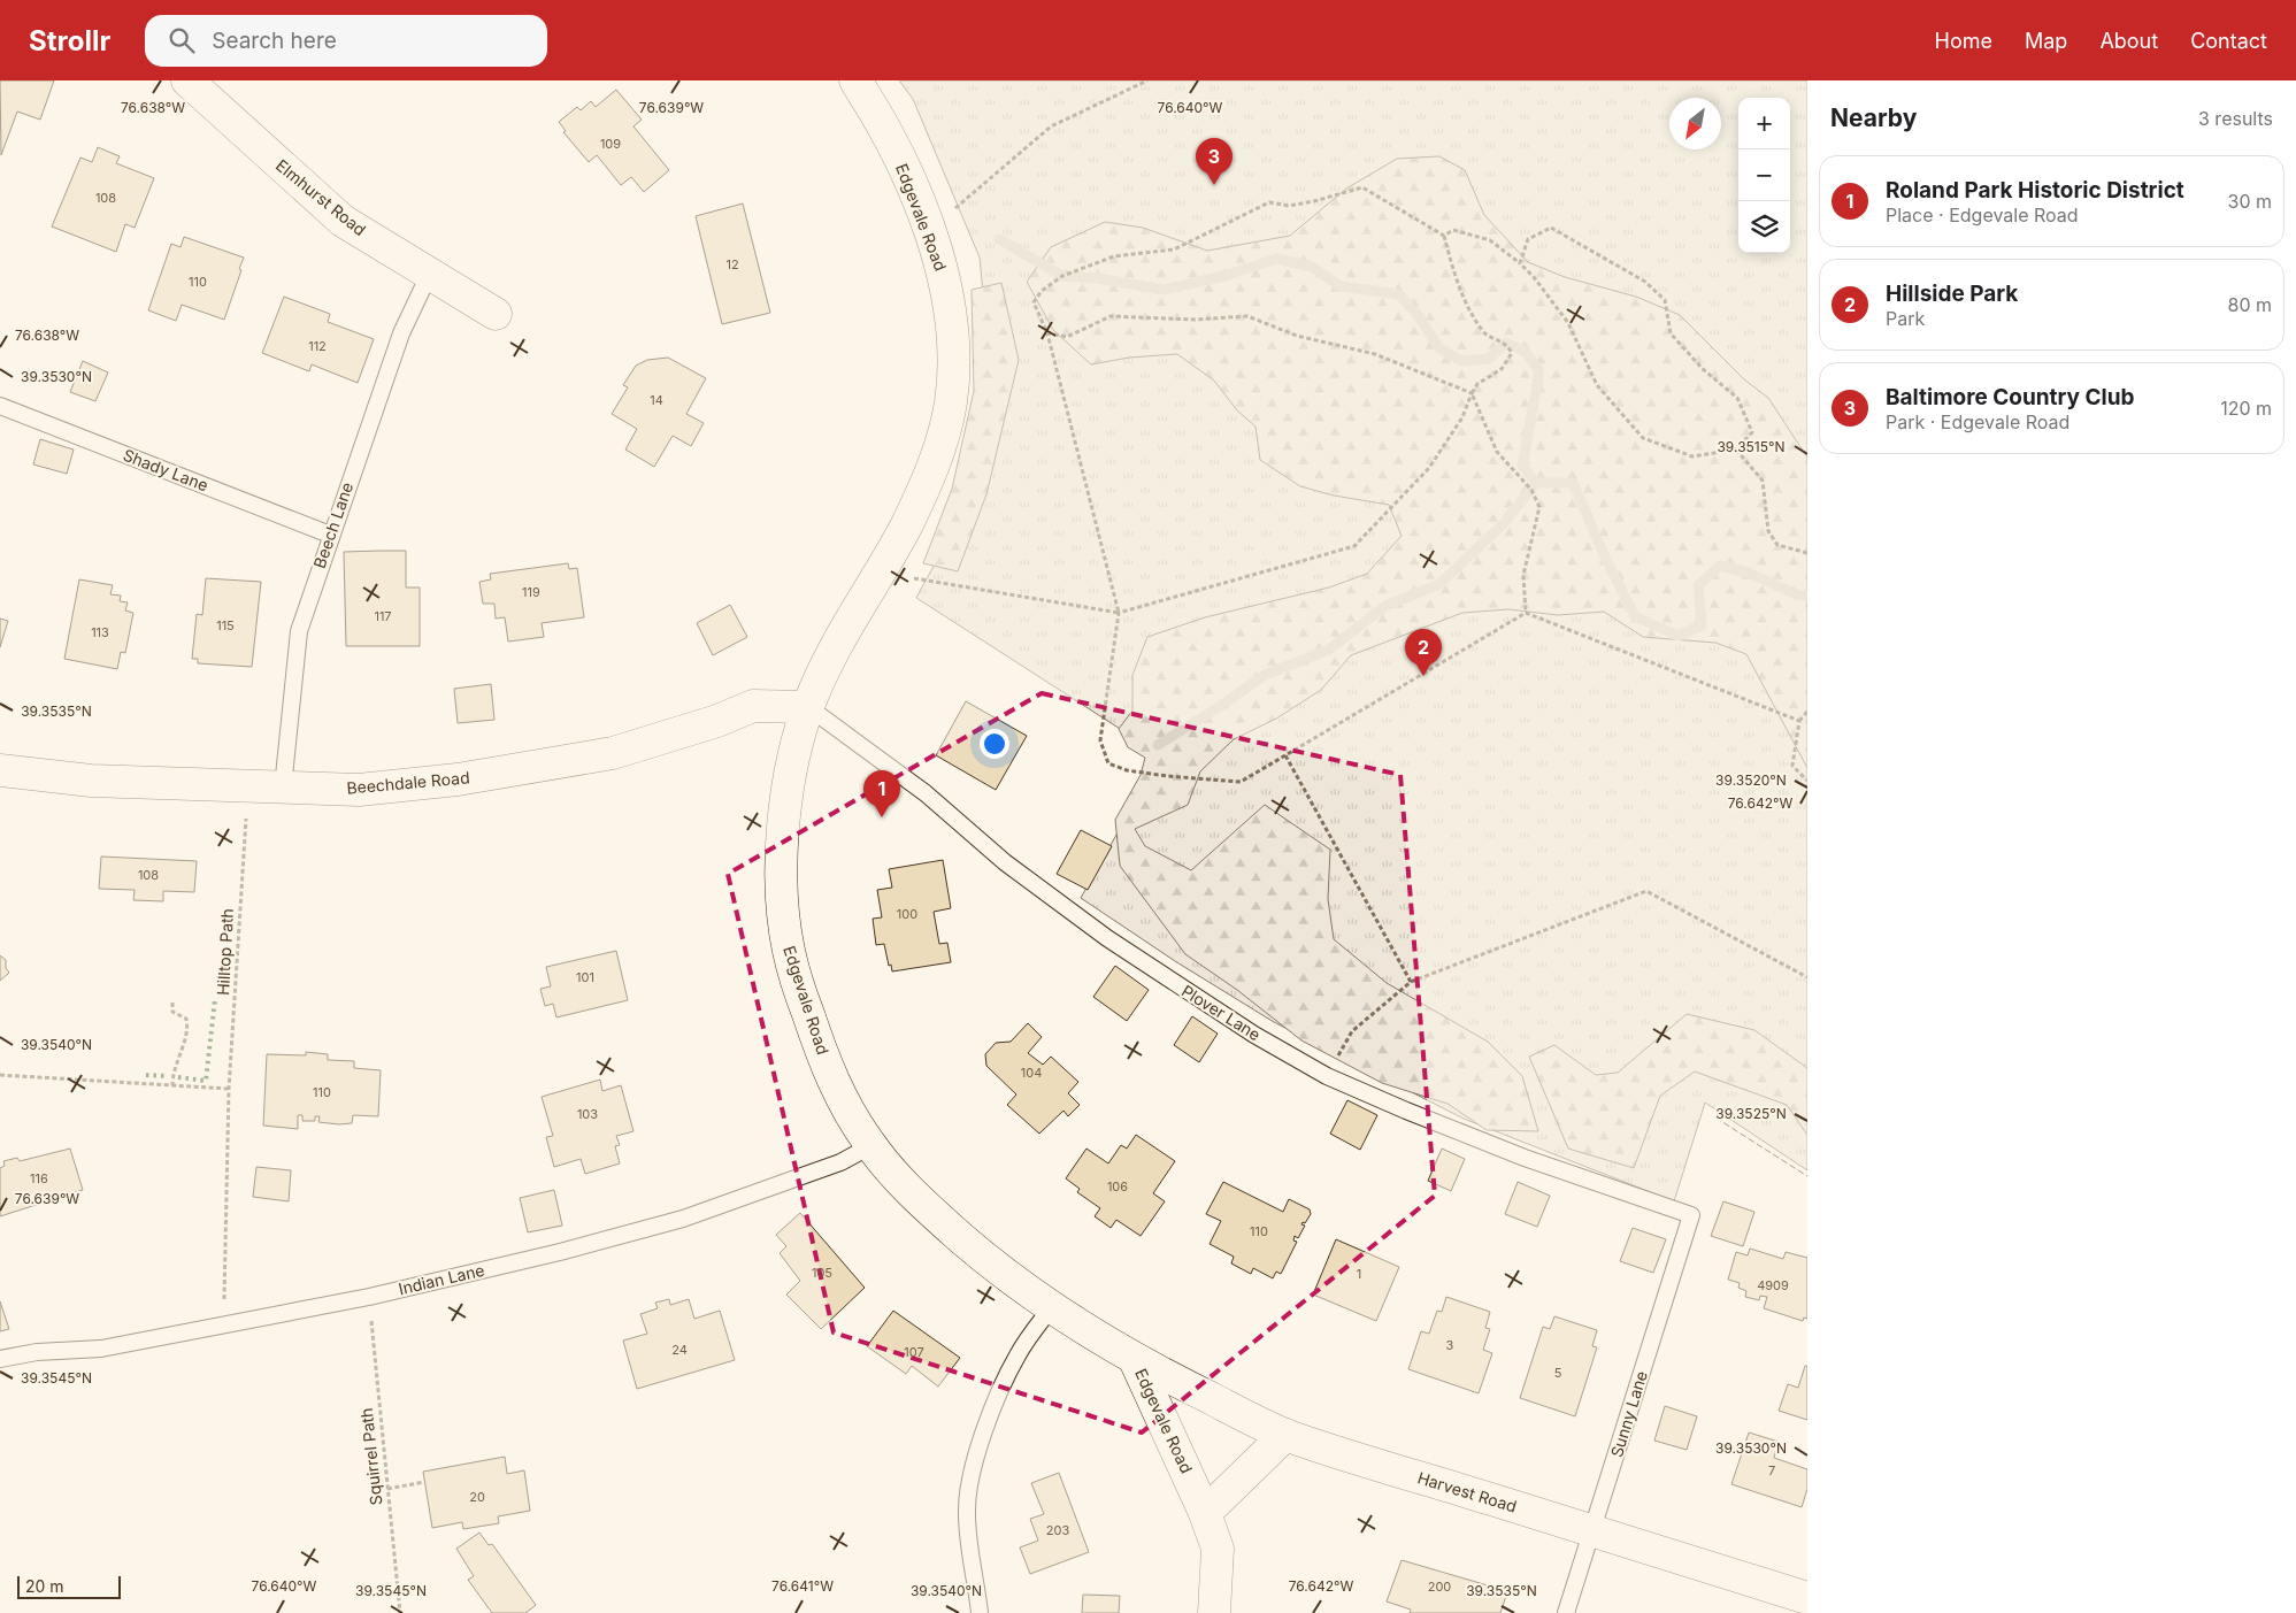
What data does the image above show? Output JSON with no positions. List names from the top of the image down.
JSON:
{
  "streets": {
    "street": [
      "Elmhurst Road",
      "Edgevale Road",
      "Beechdale Road",
      "Harvest Road"
    ],
    "lane": [
      "Shady Lane",
      "Beech Lane",
      "Plover Lane",
      "Indian Lane",
      "Sunny Lane"
    ],
    "path": ["Hilltop Path", "Squirrel Path"]
  },
  "crossings": [
    ["Elmhurst Road", "Beech Lane"],
    ["Edgevale Road", "Beechdale Road"],
    ["Edgevale Road", "Plover Lane"],
    ["Edgevale Road", "Indian Lane"],
    ["Edgevale Road", "Harvest Road"],
    ["Shady Lane", "Beech Lane"],
    ["Beech Lane", "Beechdale Road"],
    ["Beechdale Road", "Plover Lane"],
    ["Hilltop Path", "Indian Lane"],
    ["Plover Lane", "Sunny Lane"],
    ["Indian Lane", "Squirrel Path"],
    ["Sunny Lane", "Harvest Road"]
  ],
  "house_numbers": [
    "109",
    "108",
    "12",
    "110",
    "112",
    "14",
    "119",
    "117",
    "115",
    "113",
    "108",
    "100",
    "101",
    "104",
    "110",
    "103",
    "116",
    "106",
    "110",
    "105",
    "1",
    "4909",
    "3",
    "24",
    "107",
    "5",
    "7",
    "20",
    "203",
    "200"
  ],
  "scale_bar": "20 m",
  "north": "bottom left",
  "page": {
    "header": "Strollr",
    "search": "Search here",
    "nav": [
      "Home",
      "Map",
      "About",
      "Contact"
    ],
    "heading": ["Nearby", "3 results"],
    "map_buttons": ["+", "−"],
    "pins": ["3", "2", "1"],
    "list": [
      {
        "mark": "1",
        "name": "Roland Park Historic District",
        "note": "Place · Edgevale Road",
        "value": "30 m"
      },
      {
        "mark": "2",
        "name": "Hillside Park",
        "note": "Park",
        "value": "80 m"
      },
      {
        "mark": "3",
        "name": "Baltimore Country Club",
        "note": "Park · Edgevale Road",
        "value": "120 m"
      }
    ],
    "scale": "20 m"
  },
  "coordinates": [
    "76.638°W",
    "76.639°W",
    "76.640°W",
    "39.3530°N",
    "39.3515°N",
    "39.3535°N",
    "39.3520°N",
    "76.642°W",
    "39.3540°N",
    "39.3525°N",
    "39.3545°N",
    "76.641°W"
  ]
}
